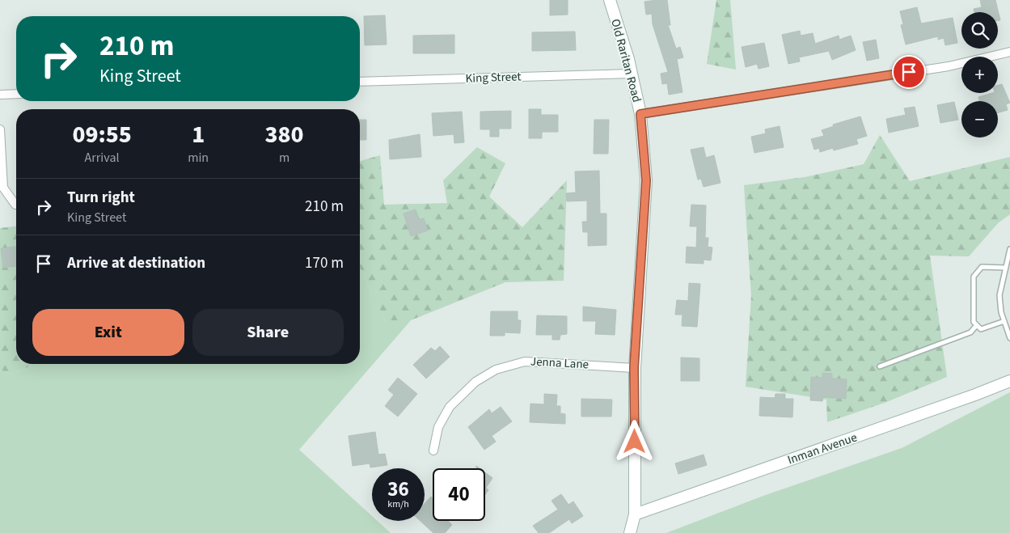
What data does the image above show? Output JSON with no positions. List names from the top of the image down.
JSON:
{
  "streets": {
    "street": [
      "Old Raritan Road",
      "King Street",
      "Jenna Lane",
      "Inman Avenue"
    ]
  },
  "crossings": [
    ["Old Raritan Road", "King Street"],
    ["Old Raritan Road", "Jenna Lane"],
    ["Old Raritan Road", "Inman Avenue"]
  ],
  "page": {
    "map_buttons": ["+", "−"],
    "turn": ["210 m", "King Street"],
    "eta": [
      "09:55",
      "Arrival",
      "1",
      "min",
      "380",
      "m"
    ],
    "list": [
      {
        "name": "Turn right",
        "note": "King Street",
        "value": "210 m"
      },
      {
        "name": "Arrive at destination",
        "value": "170 m"
      }
    ],
    "buttons": ["Exit", "Share"],
    "speed": "36 km/h",
    "limit": "40"
  }
}
